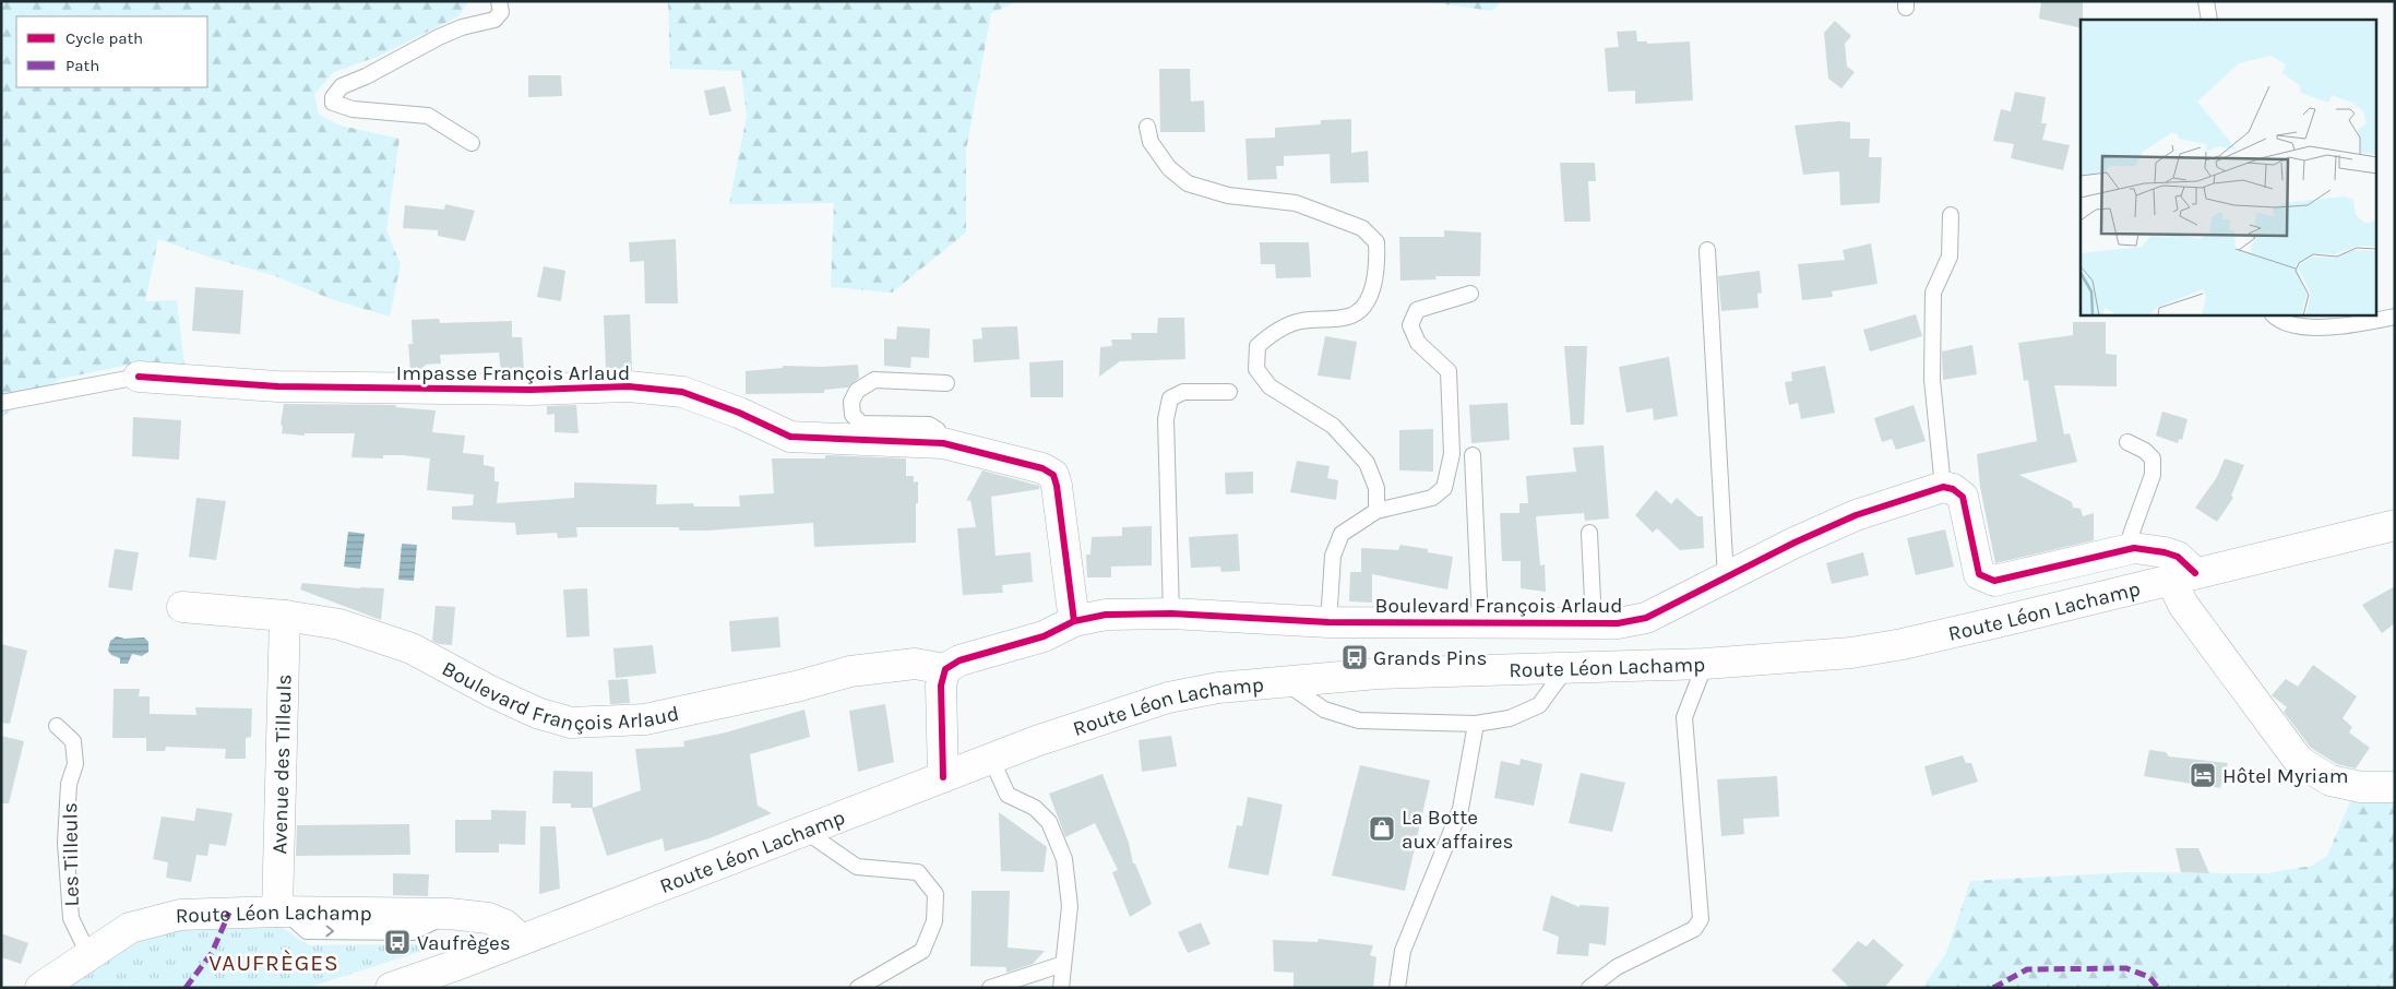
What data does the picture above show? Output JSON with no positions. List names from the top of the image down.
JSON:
{
  "streets": {
    "street": [
      "Impasse François Arlaud",
      "Boulevard François Arlaud",
      "Route Léon Lachamp",
      "Avenue des Tilleuls"
    ],
    "lane": ["Les Tilleuls"]
  },
  "crossings": [
    ["Impasse François Arlaud", "Boulevard François Arlaud"],
    ["Boulevard François Arlaud", "Avenue des Tilleuls"],
    ["Route Léon Lachamp", "Avenue des Tilleuls"],
    ["Route Léon Lachamp", "Les Tilleuls"]
  ],
  "districts": ["VAUFRÈGES"],
  "places": {
    "bus stop": ["Grands Pins", "Vaufrèges"],
    "hotel": ["Hôtel Myriam"],
    "shop": ["La Botte aux affaires"]
  },
  "legend": ["Cycle path", "Path"]
}
